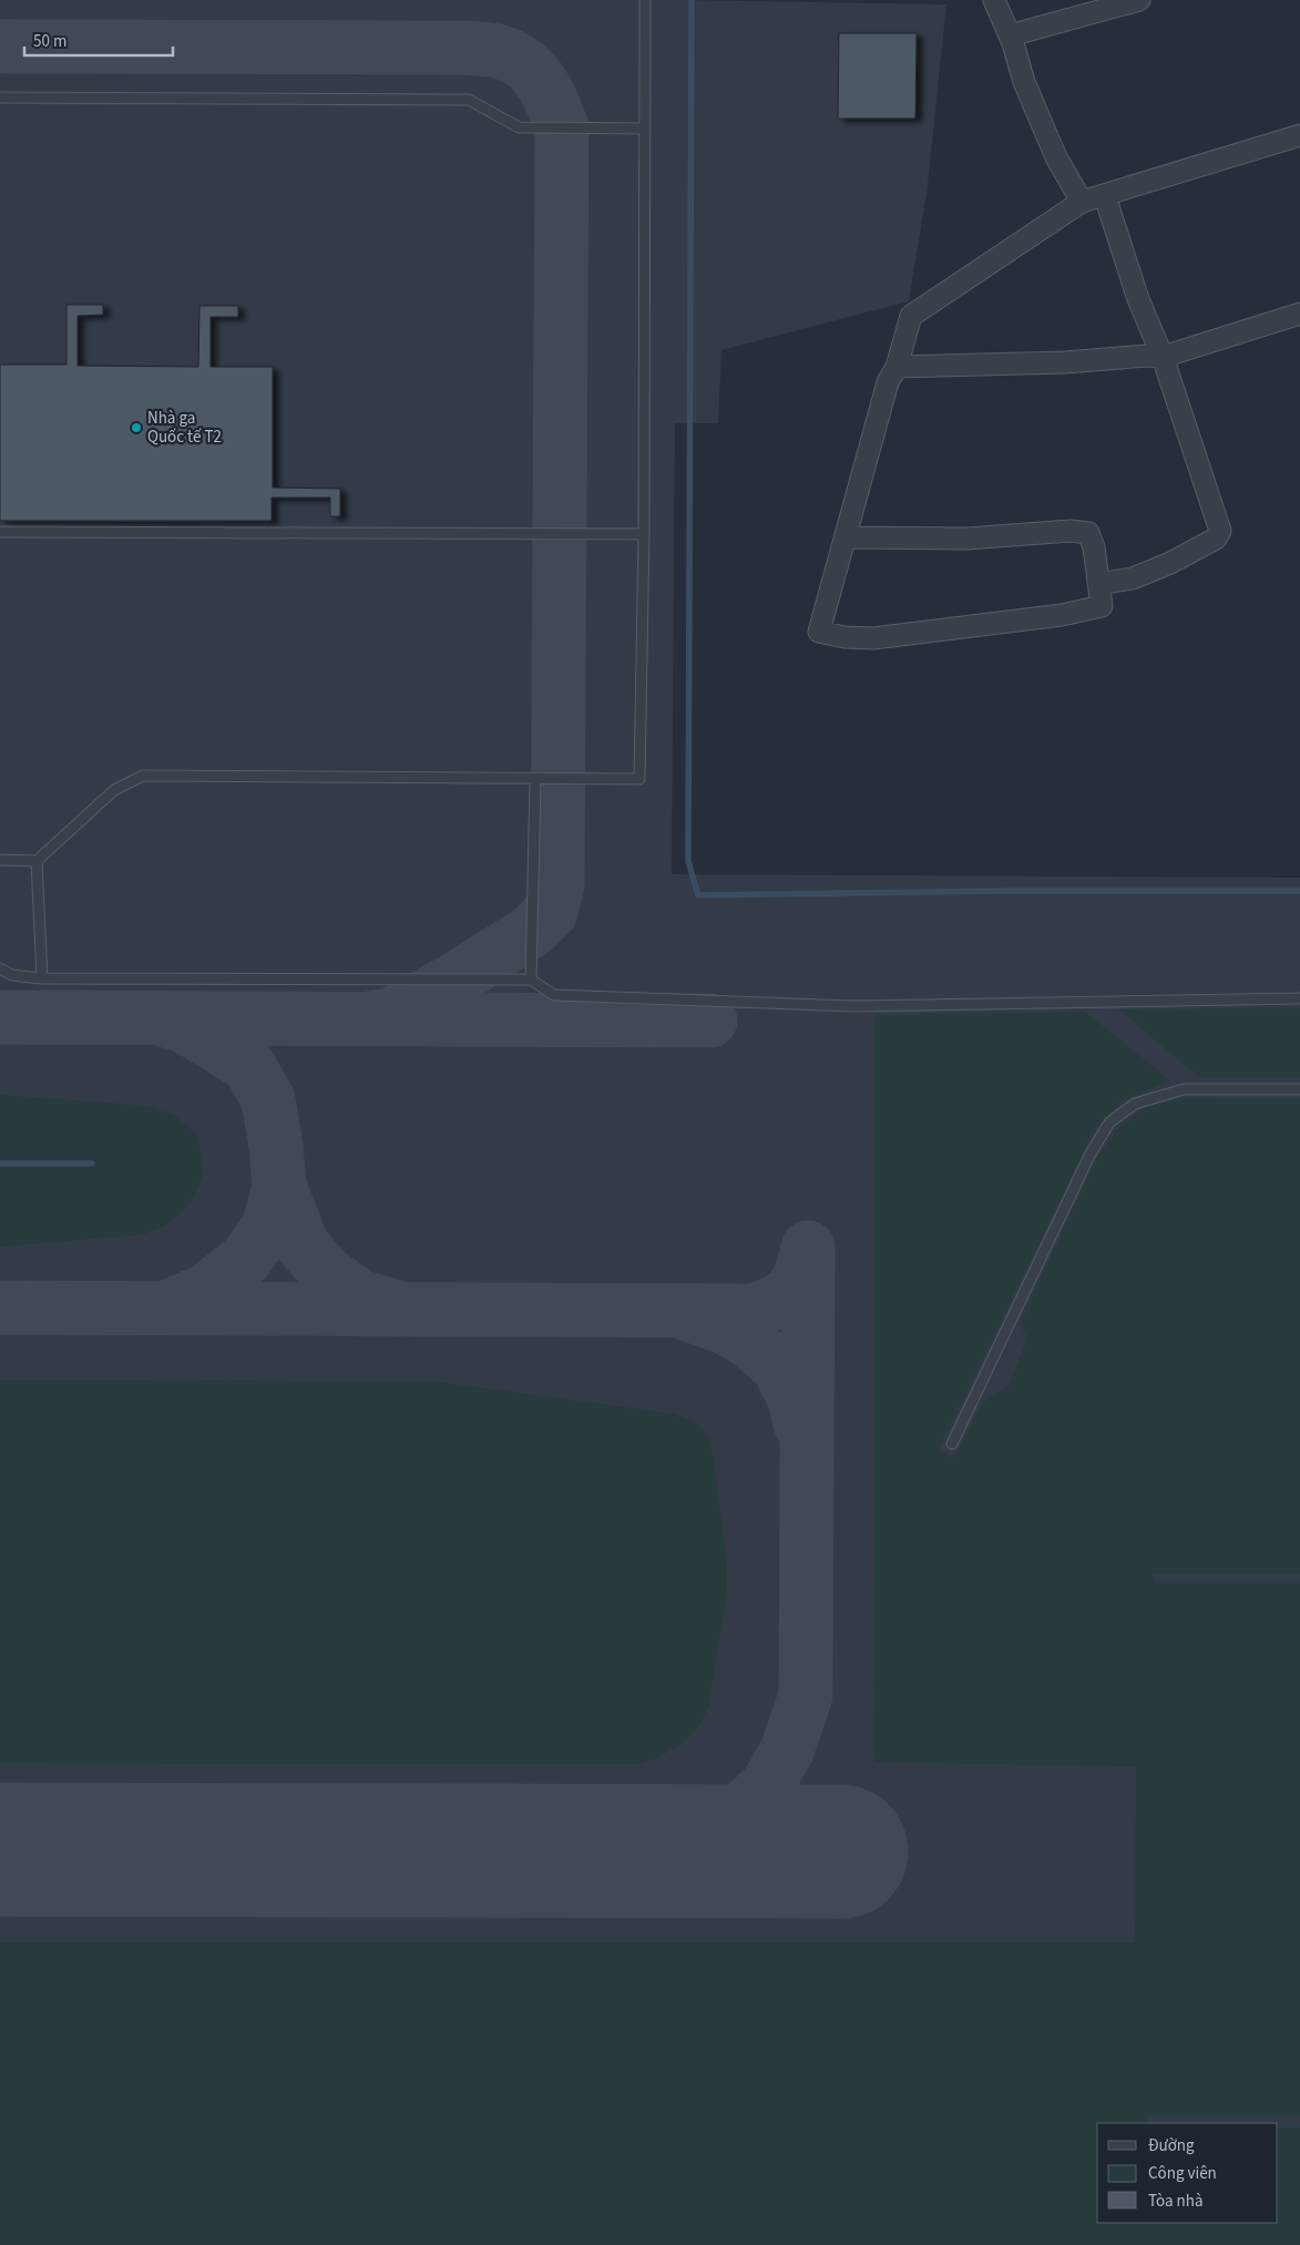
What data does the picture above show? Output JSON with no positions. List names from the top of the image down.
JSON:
{
  "places": ["Nhà ga Quốc tế T2"],
  "legend": ["Đường", "Công viên", "Tòa nhà"],
  "scale_bar": "50 m"
}
